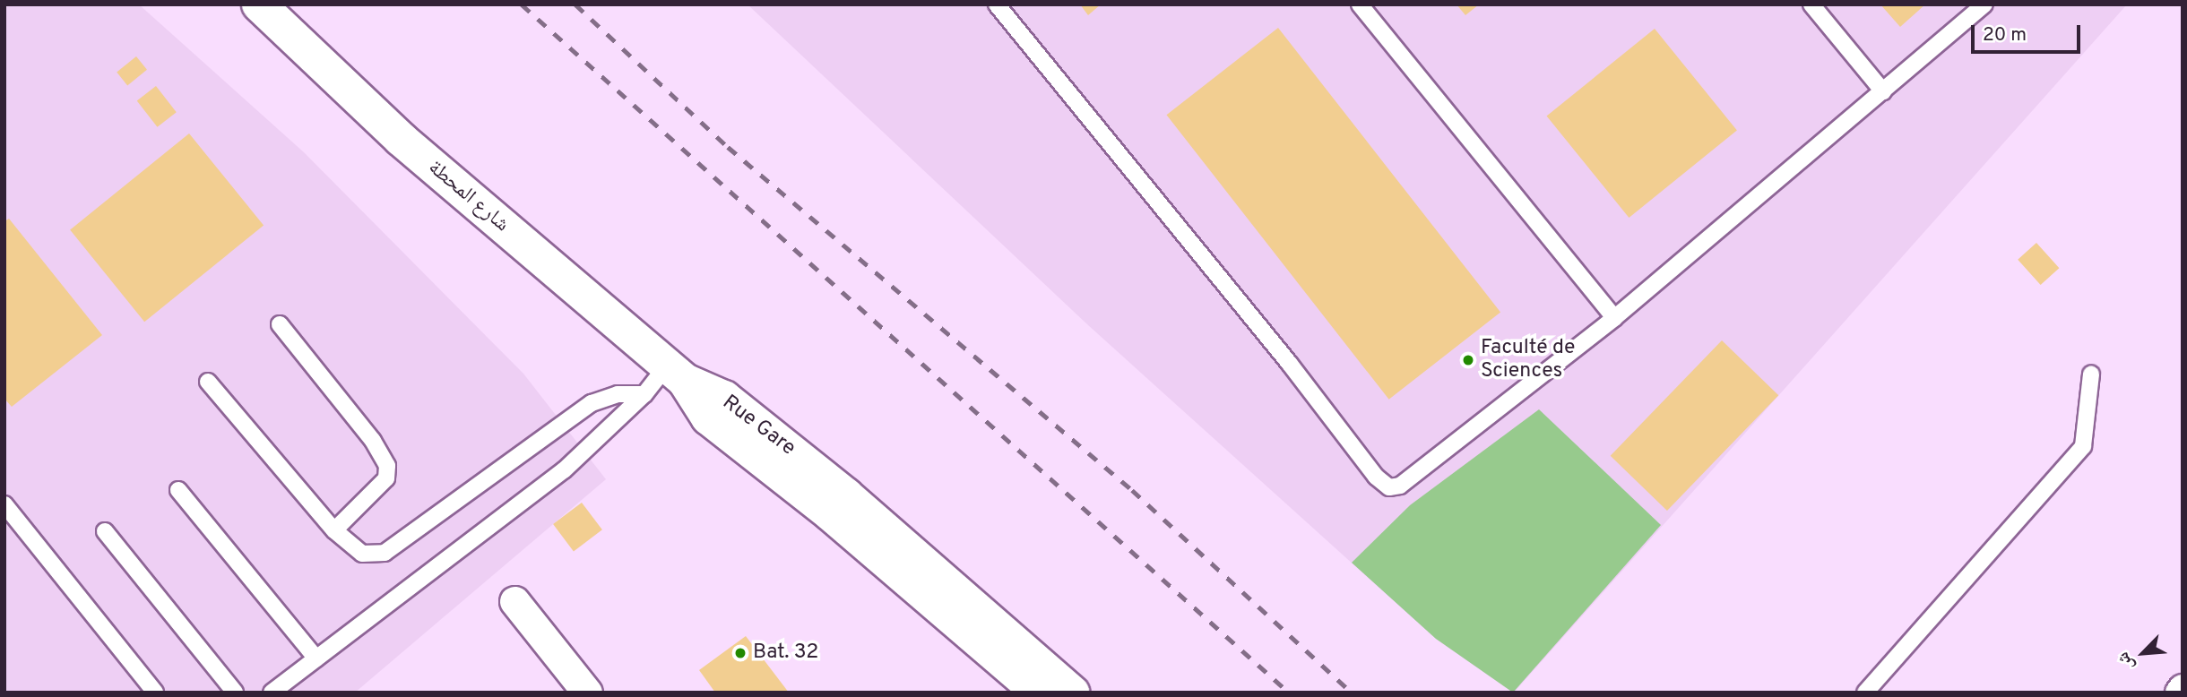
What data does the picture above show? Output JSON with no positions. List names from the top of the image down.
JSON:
{
  "streets": {
    "main road": ["شارع المحطة", "Rue Gare"]
  },
  "crossings": [
    ["شارع المحطة", "Rue Gare"]
  ],
  "places": ["Faculté de Sciences", "Bat. 32"],
  "scale_bar": "20 m",
  "north": "bottom left"
}
